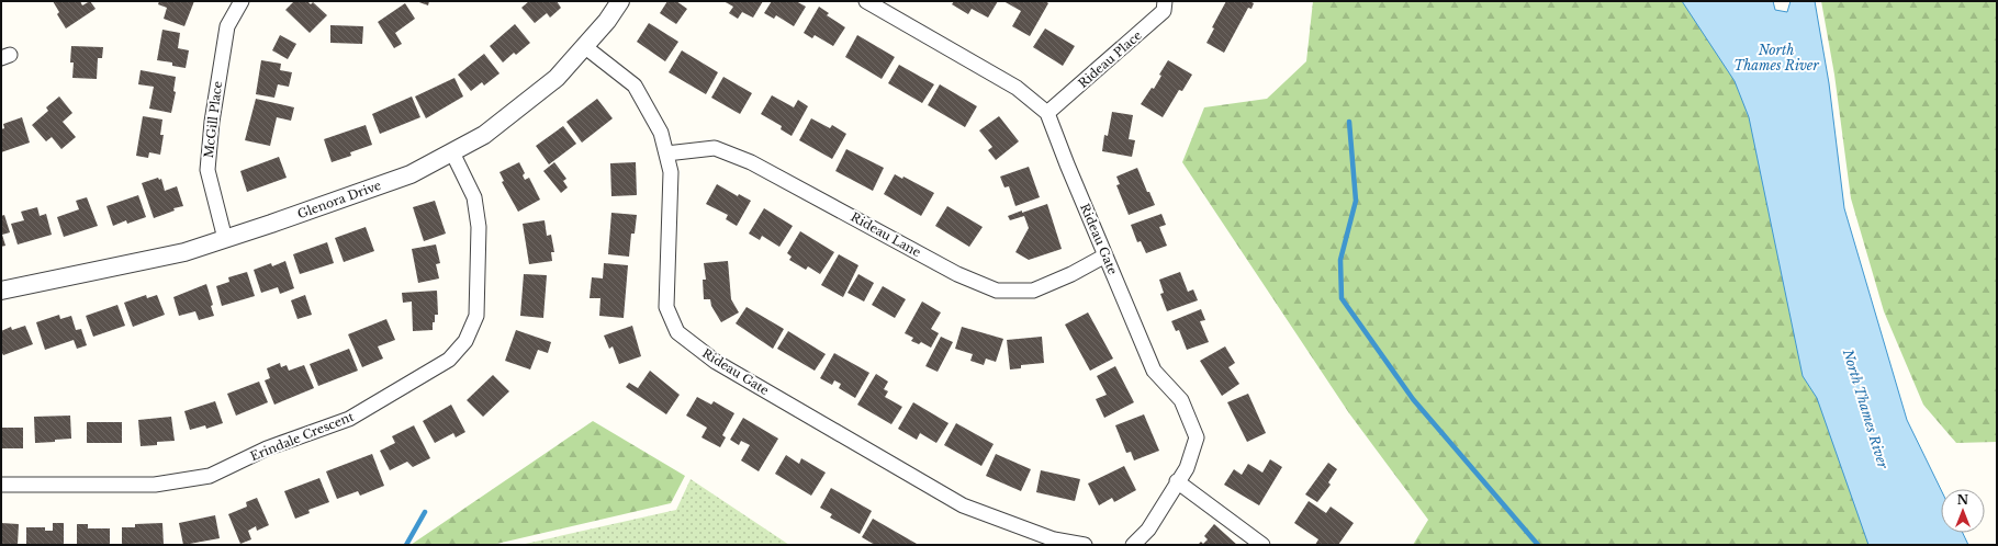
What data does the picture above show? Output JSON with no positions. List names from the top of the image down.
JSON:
{
  "streets": {
    "street": [
      "Rideau Place",
      "McGill Place",
      "Glenora Drive",
      "Rideau Lane",
      "Rideau Gate",
      "Erindale Crescent"
    ]
  },
  "crossings": [
    ["Rideau Place", "Rideau Gate"],
    ["McGill Place", "Glenora Drive"],
    ["Glenora Drive", "Rideau Gate"],
    ["Glenora Drive", "Erindale Crescent"],
    ["Rideau Lane", "Rideau Gate"]
  ],
  "water": ["North Thames River"],
  "north": "top"
}
